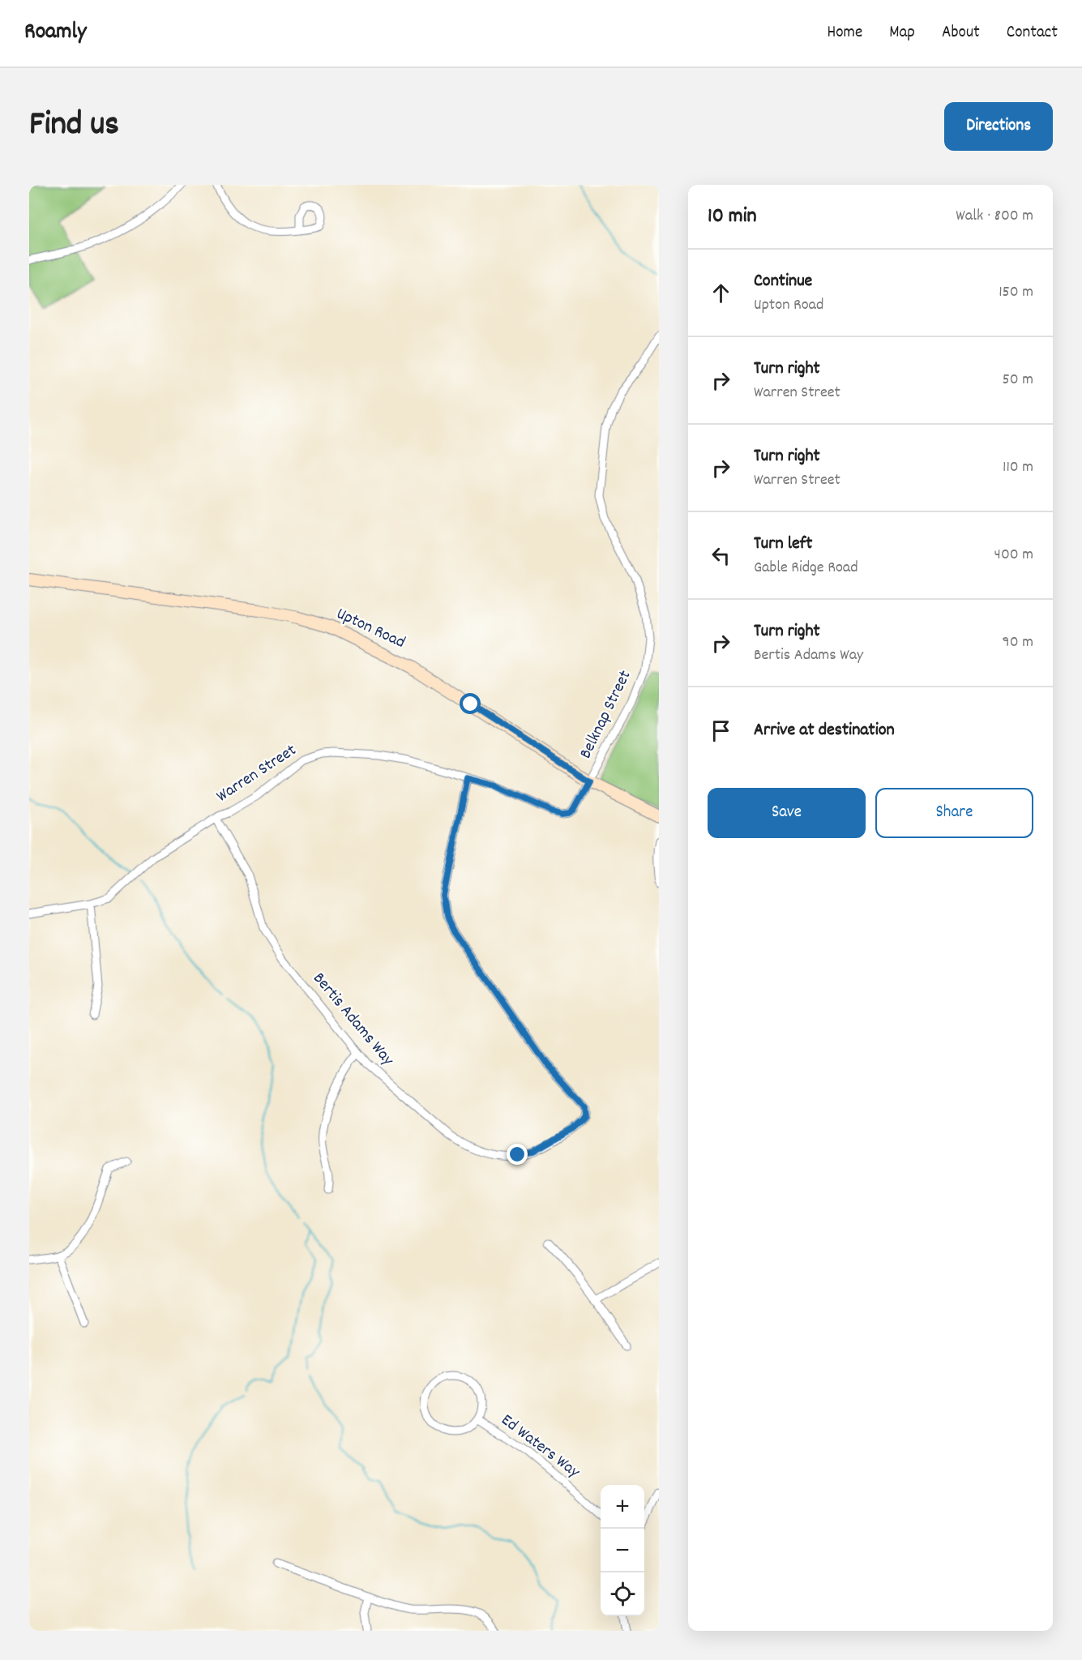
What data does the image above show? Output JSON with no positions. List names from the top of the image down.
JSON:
{
  "streets": {
    "main road": ["Upton Road"],
    "street": [
      "Belknap Street",
      "Warren Street",
      "Bertis Adams Way",
      "Ed Waters Way"
    ]
  },
  "crossings": [
    ["Upton Road", "Belknap Street"],
    ["Upton Road", "Warren Street"],
    ["Belknap Street", "Warren Street"],
    ["Warren Street", "Bertis Adams Way"]
  ],
  "page": {
    "header": "Roamly",
    "nav": [
      "Home",
      "Map",
      "About",
      "Contact"
    ],
    "title": "Find us",
    "buttons": [
      "Directions",
      ["Save", "Share"]
    ],
    "heading": ["10 min", "Walk · 800 m"],
    "list": [
      ["Continue", "Upton Road", "150 m"],
      ["Turn right", "Warren Street", "50 m"],
      ["Turn right", "Warren Street", "110 m"],
      ["Turn left", "Gable Ridge Road", "400 m"],
      ["Turn right", "Bertis Adams Way", "90 m"],
      "Arrive at destination"
    ],
    "map_buttons": ["+", "−"]
  }
}
